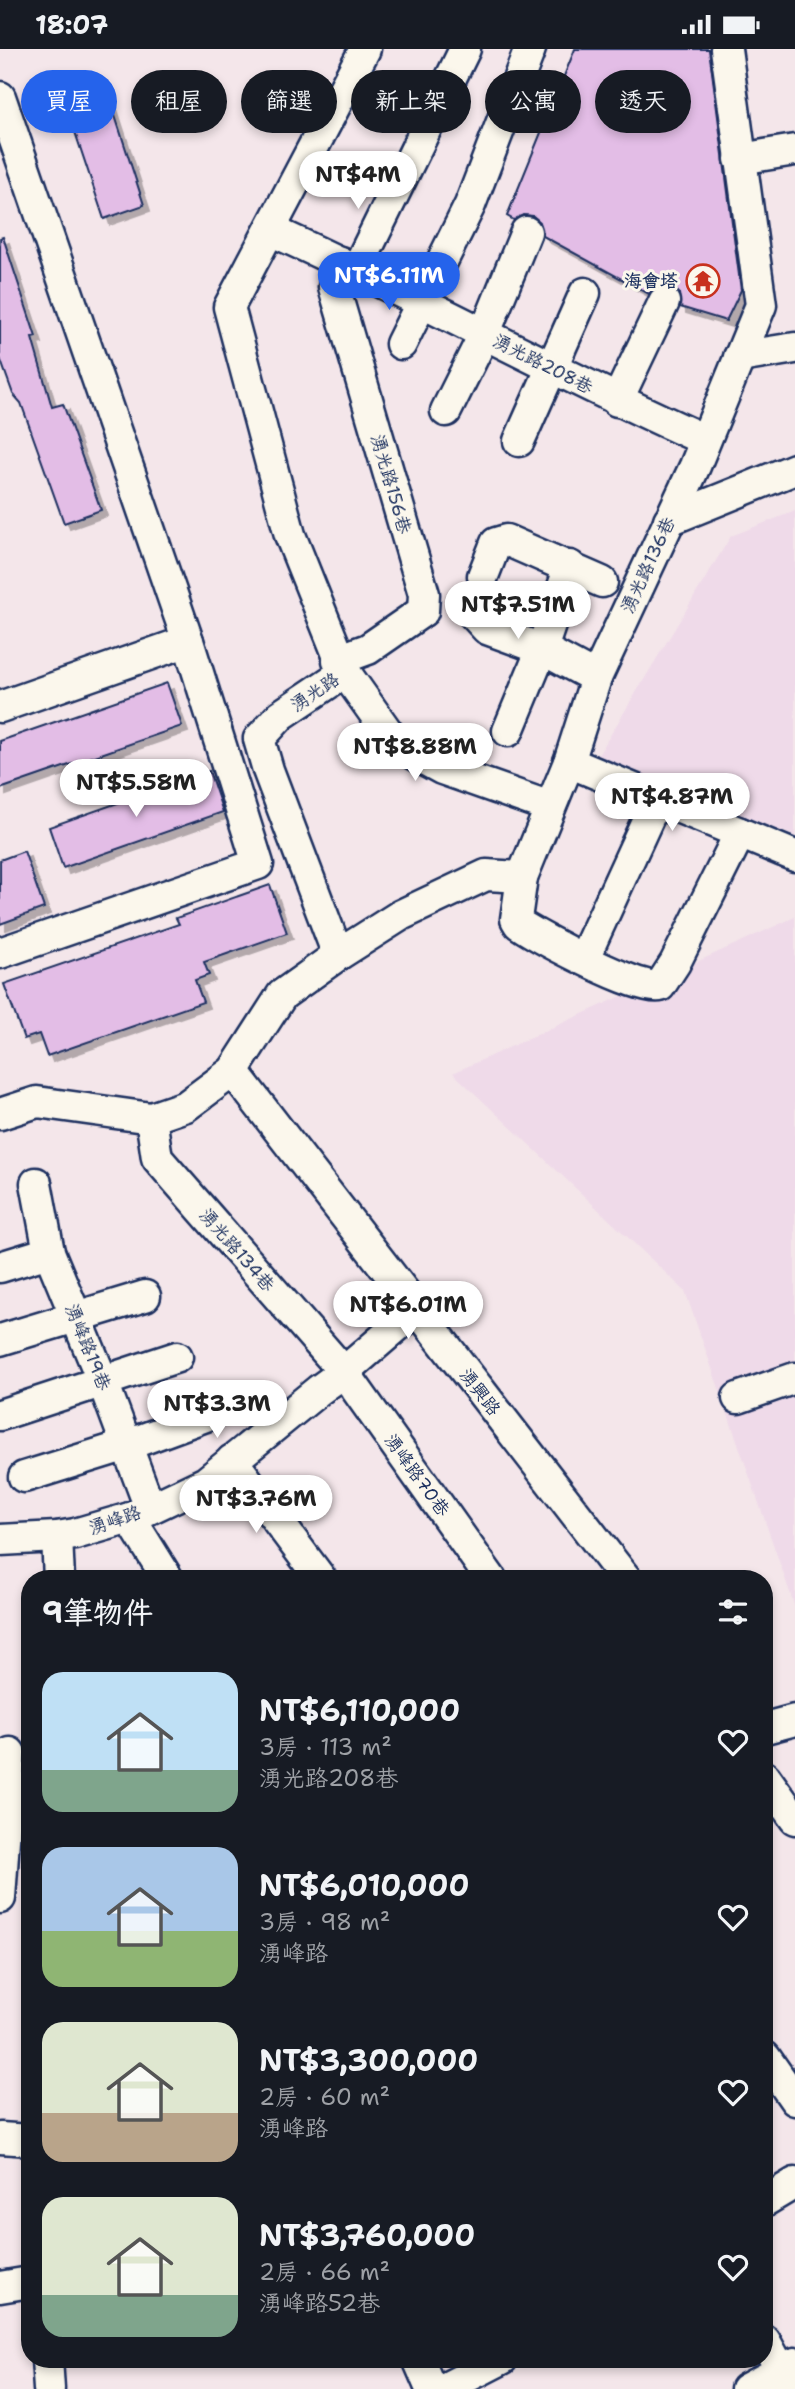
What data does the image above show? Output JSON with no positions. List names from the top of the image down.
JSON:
{
  "streets": {
    "street": [
      "湧光路208巷",
      "湧光路156巷",
      "湧光路136巷",
      "湧光路",
      "湧光路134巷",
      "湧峰路19巷",
      "湧興路",
      "湧峰路70巷",
      "湧峰路"
    ]
  },
  "crossings": [
    ["湧光路208巷", "湧光路156巷"],
    ["湧光路208巷", "湧光路136巷"],
    ["湧光路208巷", "湧光路"],
    ["湧光路156巷", "湧光路"],
    ["湧光路134巷", "湧峰路70巷"],
    ["湧光路134巷", "湧峰路"],
    ["湧峰路19巷", "湧峰路"],
    ["湧興路", "湧峰路"],
    ["湧峰路70巷", "湧峰路"]
  ],
  "places": {
    "temple": ["海會塔"]
  },
  "page": {
    "status": "18:07",
    "chip": [
      "買屋",
      "租屋",
      "篩選",
      "新上架",
      "公寓",
      "透天"
    ],
    "price": [
      "NT$4M",
      "NT$6.11M",
      "NT$7.51M",
      "NT$8.88M",
      "NT$5.58M",
      "NT$4.87M",
      "NT$6.01M",
      "NT$3.3M",
      "NT$3.76M"
    ],
    "heading": "9筆物件",
    "list": [
      {
        "name": "NT$6,110,000",
        "note": "3房 · 113 m² · 湧光路208巷"
      },
      {
        "name": "NT$6,010,000",
        "note": "3房 · 98 m² · 湧峰路"
      },
      {
        "name": "NT$3,300,000",
        "note": "2房 · 60 m² · 湧峰路"
      },
      {
        "name": "NT$3,760,000",
        "note": "2房 · 66 m² · 湧峰路52巷"
      }
    ]
  }
}
